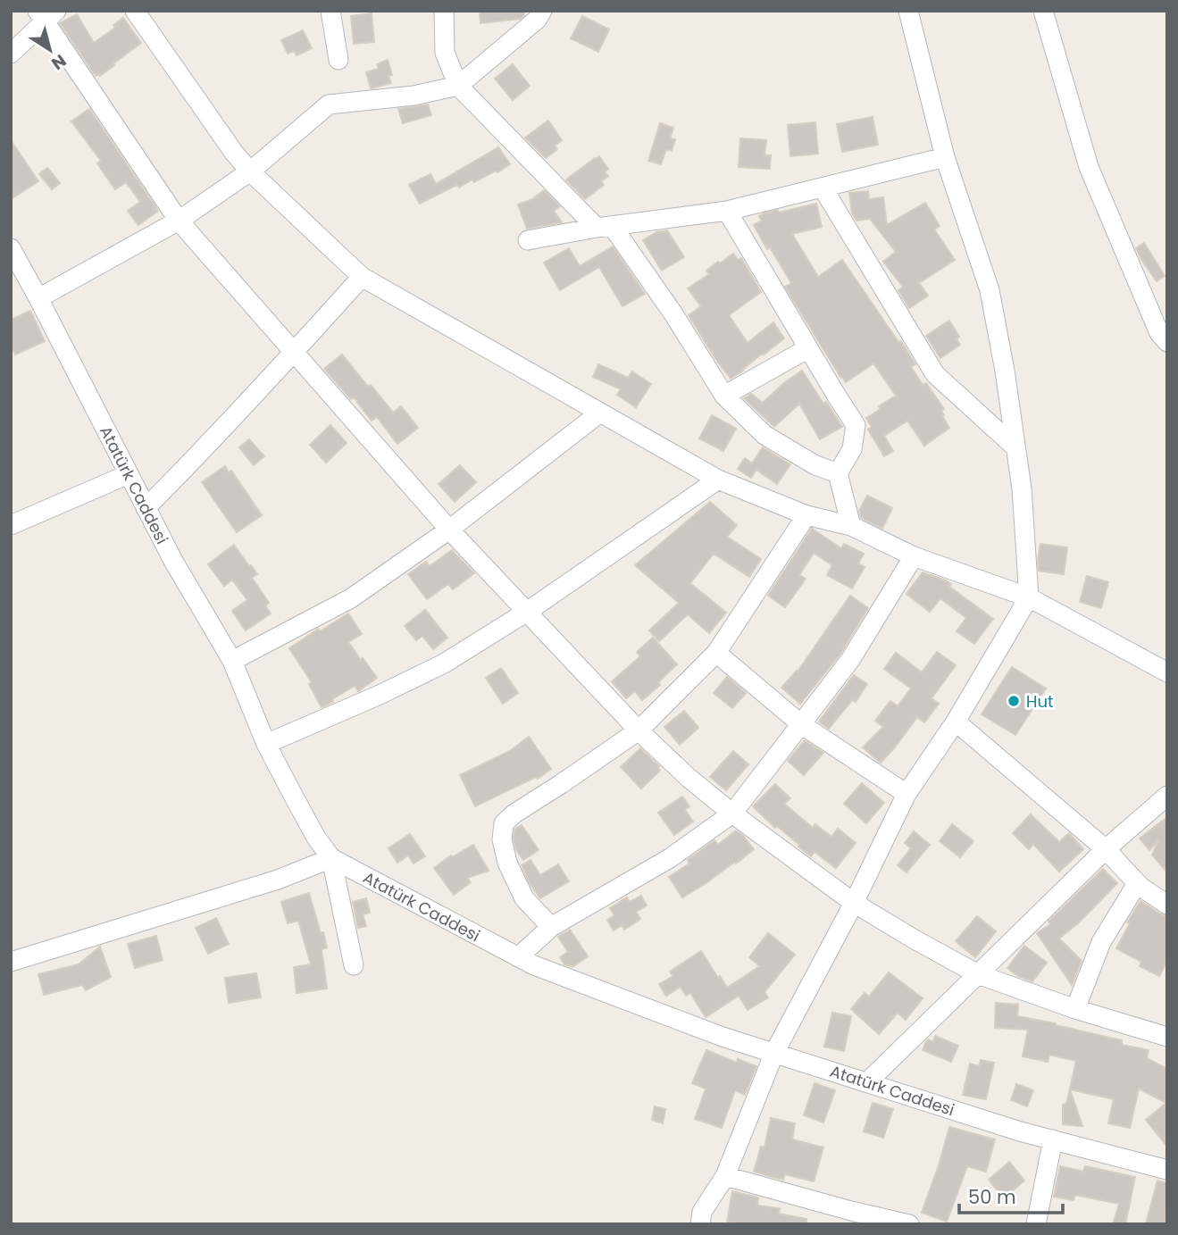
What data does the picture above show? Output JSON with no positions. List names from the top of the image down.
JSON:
{
  "streets": {
    "street": ["Atatürk Caddesi"]
  },
  "places": ["Hut"],
  "scale_bar": "50 m",
  "north": "bottom right"
}
